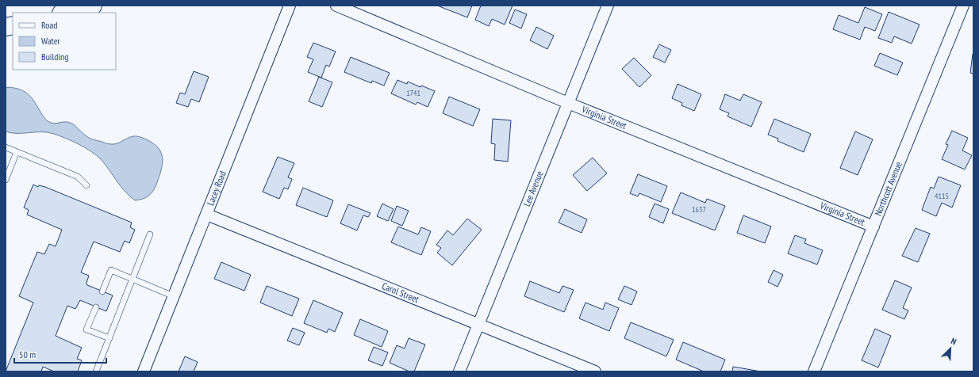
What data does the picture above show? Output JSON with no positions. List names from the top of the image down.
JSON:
{
  "streets": {
    "street": [
      "Virginia Street",
      "Lacey Road",
      "Lee Avenue",
      "Northcott Avenue",
      "Carol Street"
    ]
  },
  "crossings": [
    ["Virginia Street", "Lee Avenue"],
    ["Virginia Street", "Northcott Avenue"],
    ["Lacey Road", "Carol Street"],
    ["Lee Avenue", "Carol Street"]
  ],
  "house_numbers": ["1741", "4115", "1637"],
  "legend": ["Road", "Water", "Building"],
  "scale_bar": "50 m",
  "north": "top right"
}
